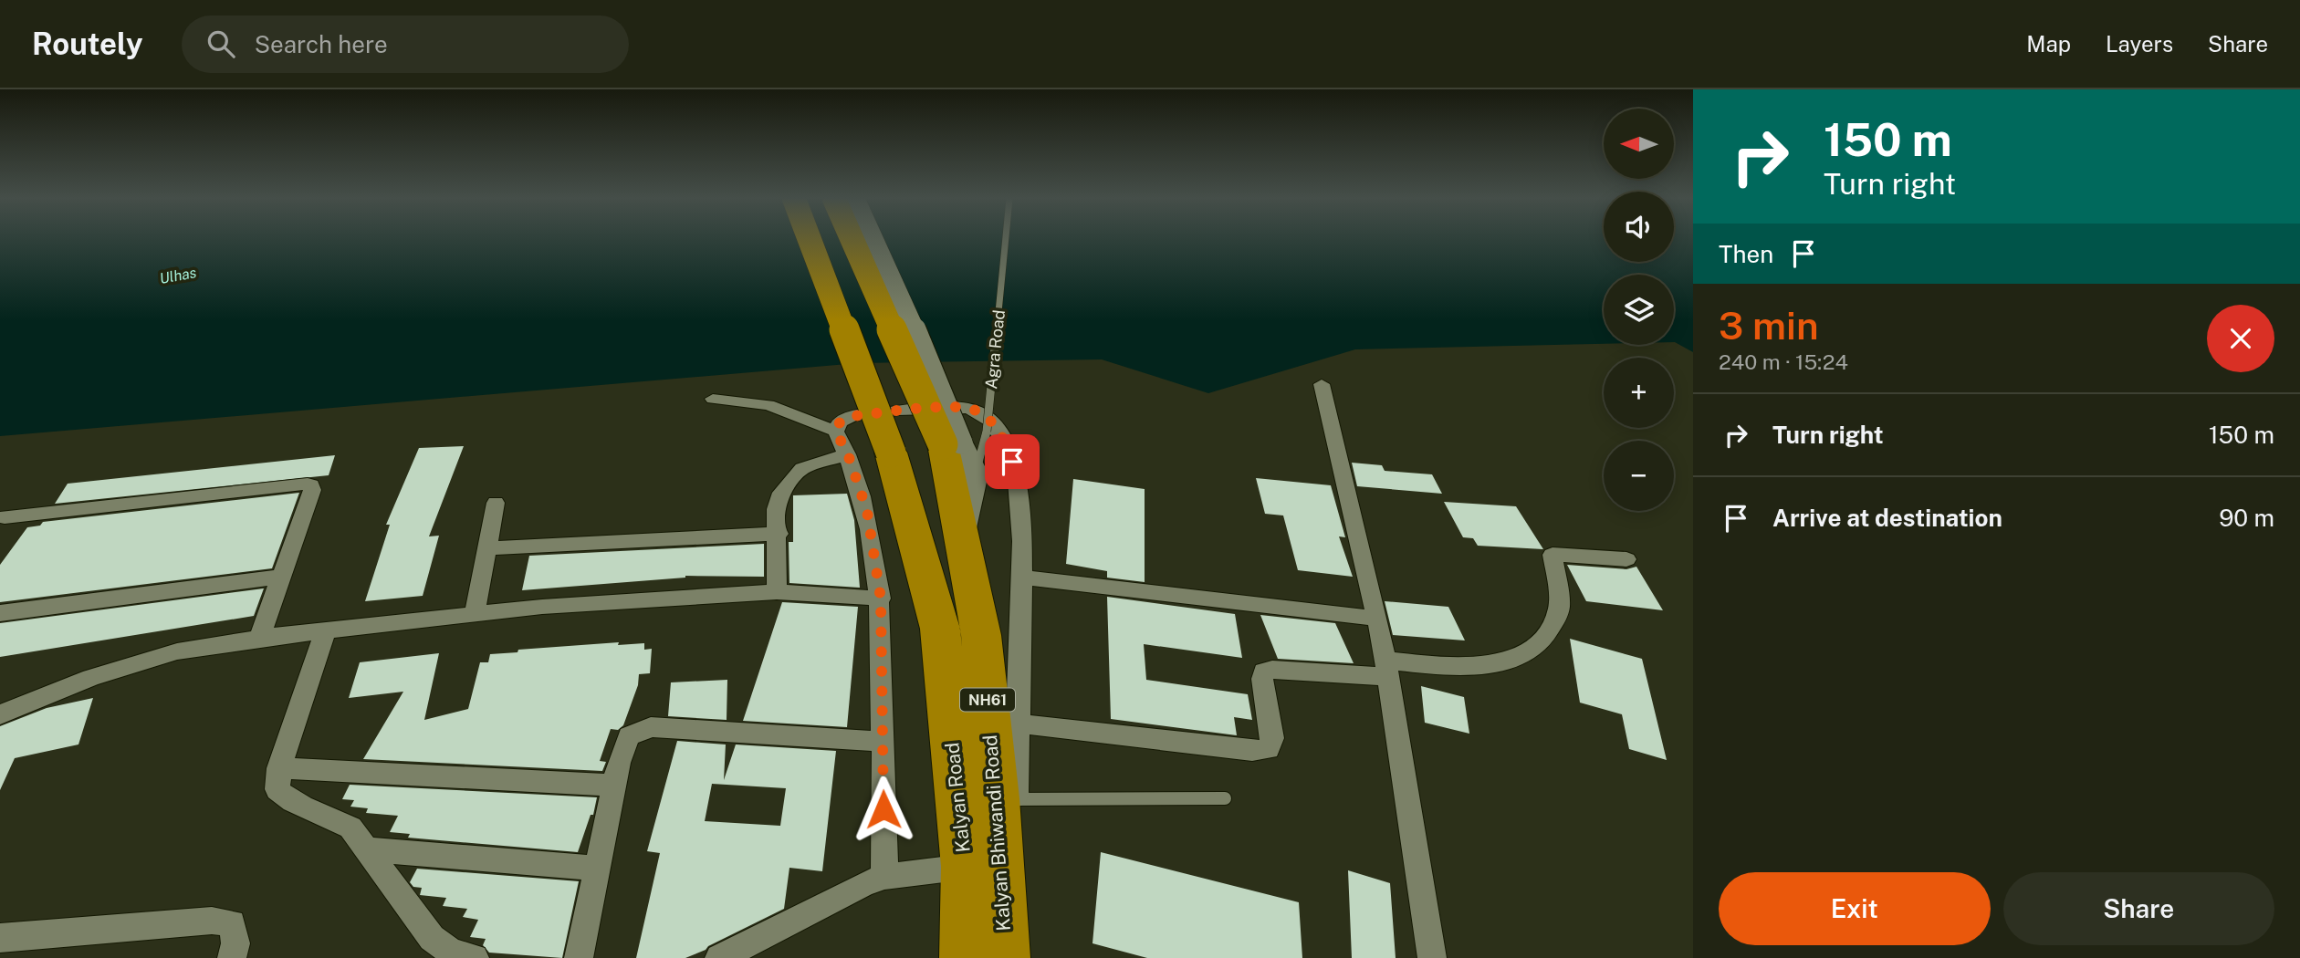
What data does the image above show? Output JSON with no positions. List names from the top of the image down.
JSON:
{
  "streets": {
    "highway": ["NH61", "Kalyan Road", "Kalyan Bhiwandi Road"],
    "street": ["Agra Road"]
  },
  "crossings": [
    ["Agra Road", "Kalyan Bhiwandi Road"],
    ["NH61", "Kalyan Bhiwandi Road"],
    ["Kalyan Road", "Kalyan Bhiwandi Road"]
  ],
  "water": ["Ulhas"],
  "north": "left",
  "page": {
    "header": "Routely",
    "search": "Search here",
    "nav": ["Map", "Layers", "Share"],
    "turn": ["150 m", "Turn right"],
    "map_buttons": ["+", "−"],
    "then": "Then",
    "heading": ["3 min", "240 m · 15:24"],
    "list": [
      {
        "name": "Turn right",
        "value": "150 m"
      },
      {
        "name": "Arrive at destination",
        "value": "90 m"
      }
    ],
    "buttons": ["Exit", "Share"]
  }
}
